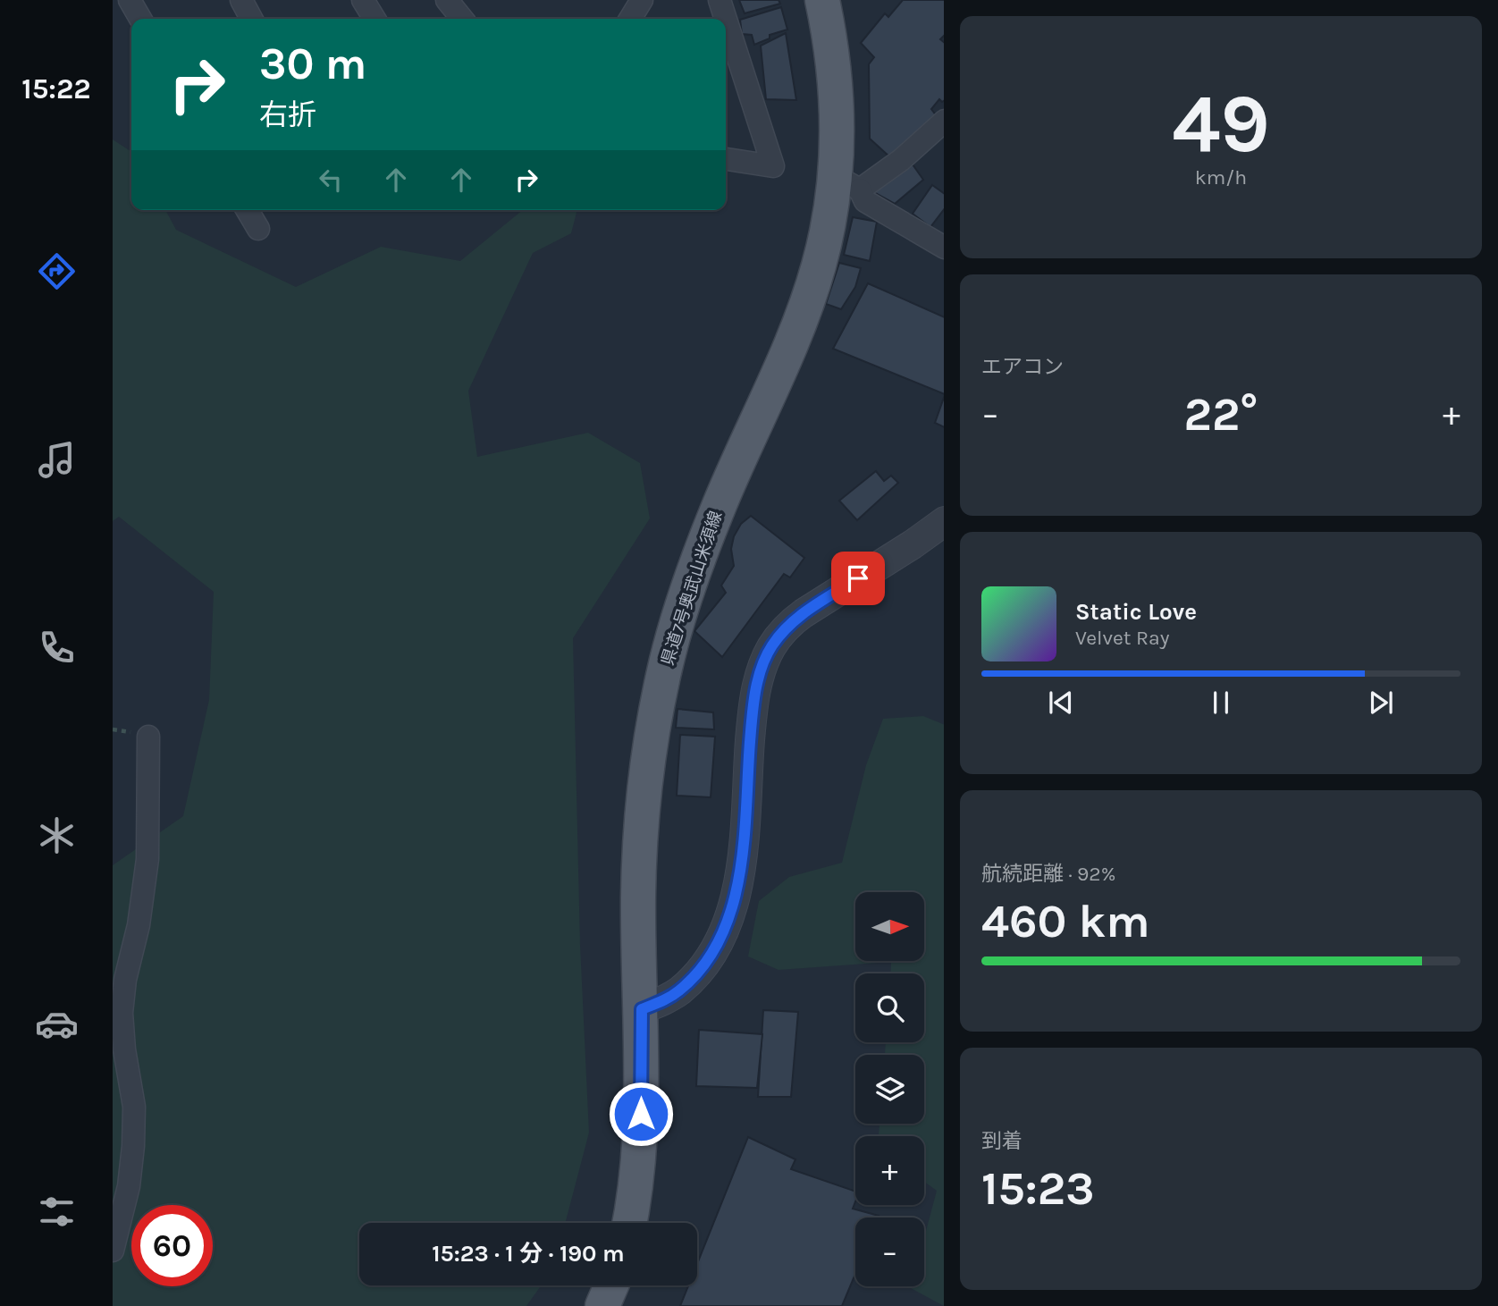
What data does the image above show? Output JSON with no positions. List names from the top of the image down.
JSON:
{
  "streets": {
    "main road": ["県道7号奥武山米須線"]
  },
  "north": "right",
  "page": {
    "tabs": "15:22",
    "tile": [
      ["49", "km/h"],
      "エアコン",
      ["航続距離 · 92%", "460 km"],
      ["到着", "15:23"]
    ],
    "turn": ["30 m", "右折"],
    "heat": ["−", "22°", "+"],
    "song": ["Static Love", "Velvet Ray"],
    "map_buttons": ["+", "−"],
    "limit": "60",
    "trip": "15:23 · 1 分 · 190 m"
  }
}
